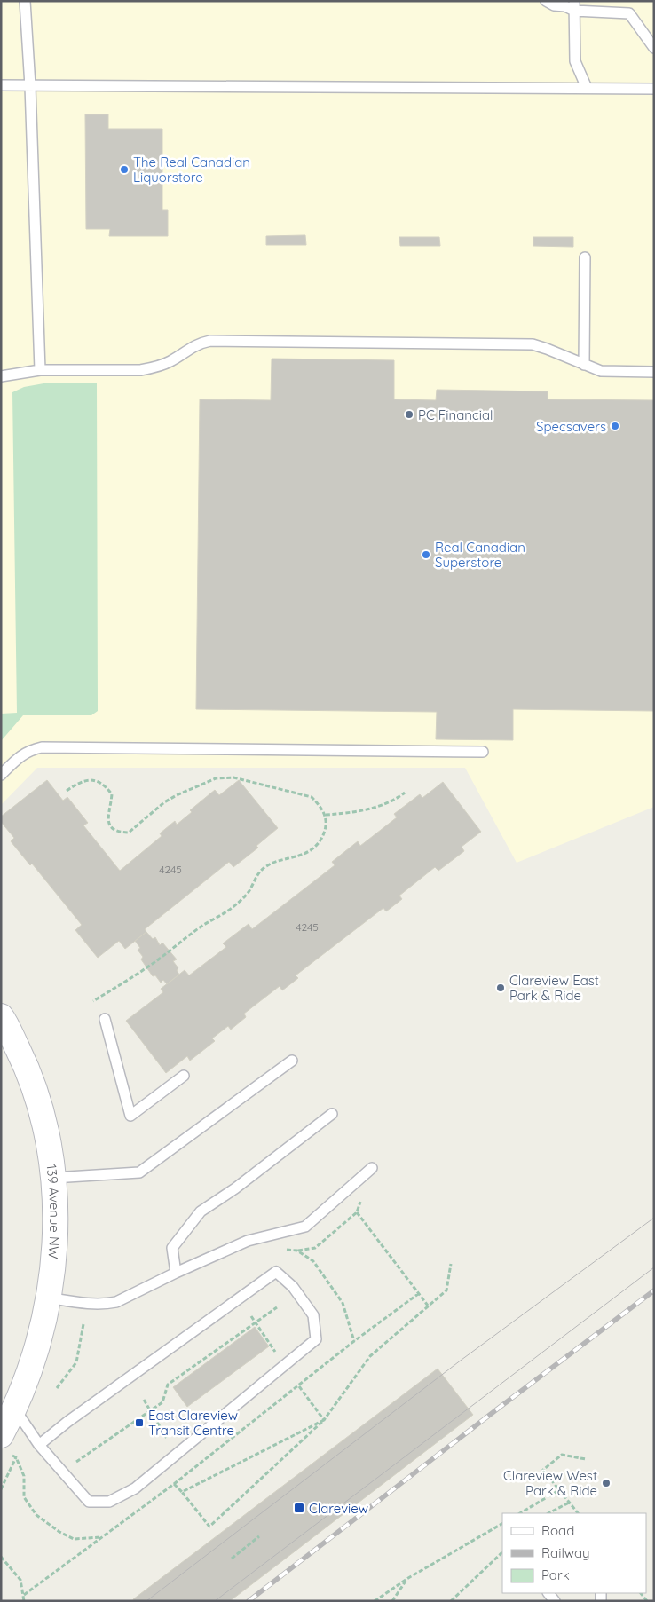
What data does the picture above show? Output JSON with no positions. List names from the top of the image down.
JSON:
{
  "streets": {
    "street": ["139 Avenue NW"]
  },
  "places": {
    "other": [
      "The Real Canadian Liquorstore",
      "PC Financial",
      "Specsavers",
      "Real Canadian Superstore",
      "Clareview East Park & Ride",
      "Clareview West Park & Ride"
    ],
    "transit": ["East Clareview Transit Centre", "Clareview"]
  },
  "house_numbers": ["4245", "4245"],
  "legend": ["Road", "Railway", "Park"]
}
